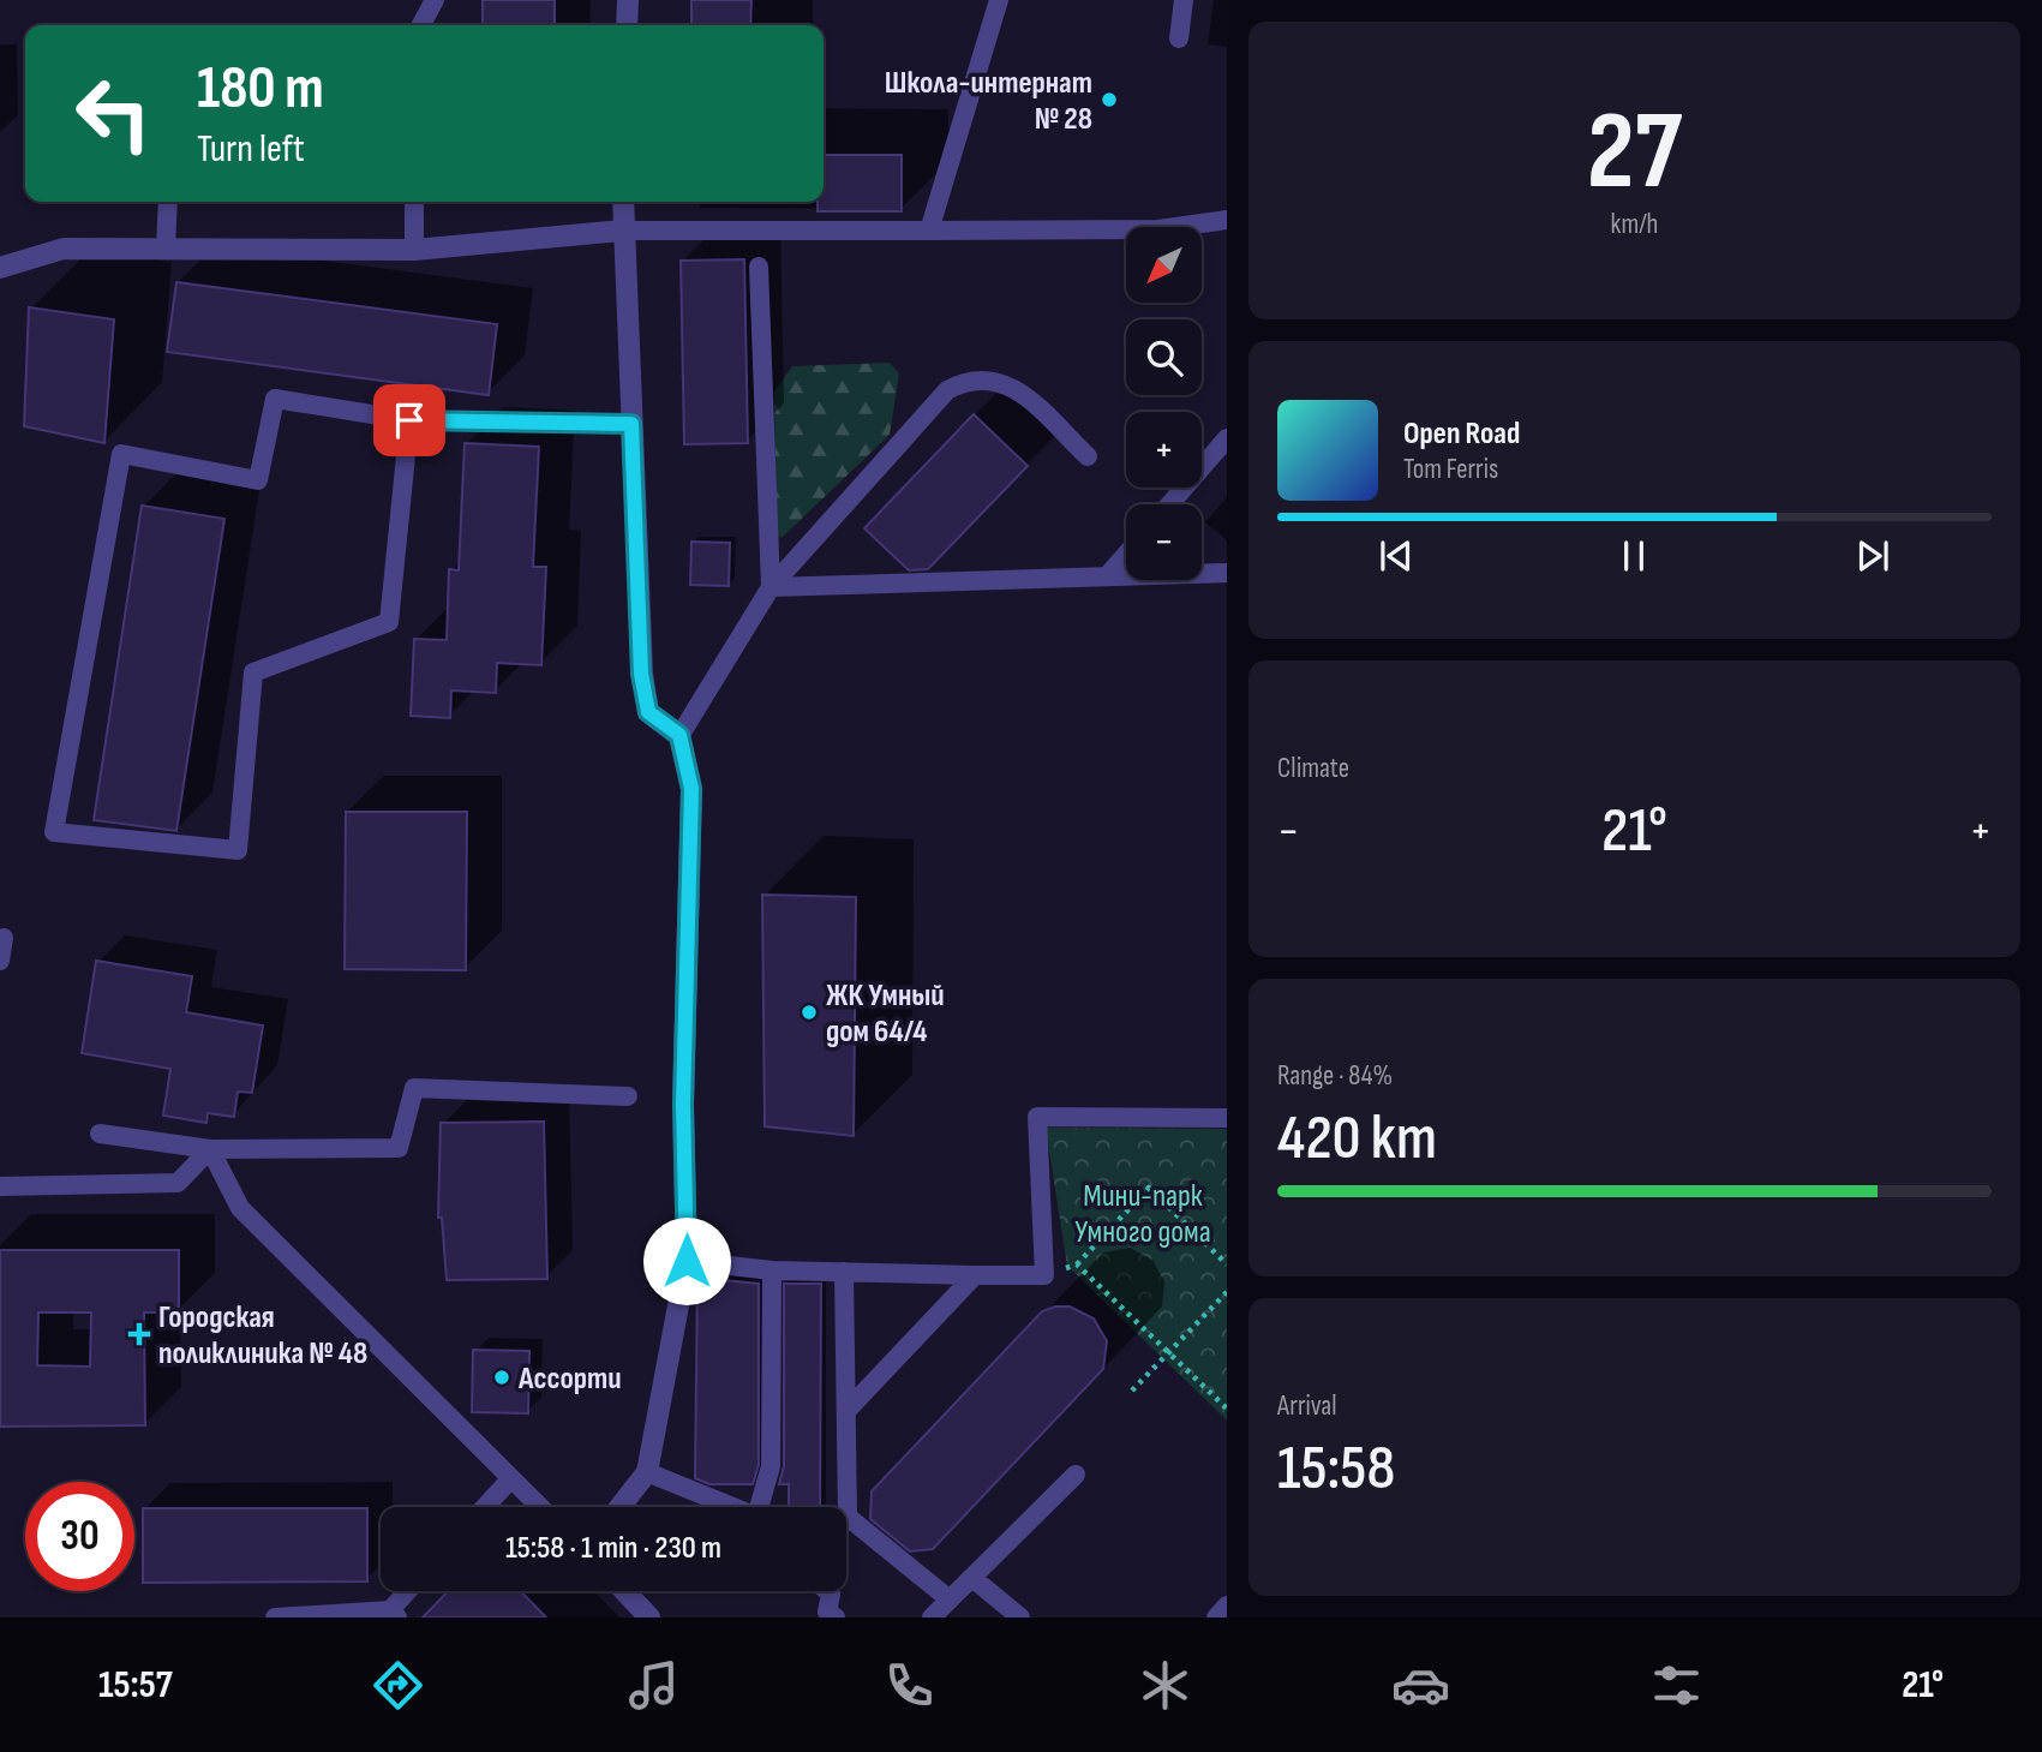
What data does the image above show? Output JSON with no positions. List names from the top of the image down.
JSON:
{
  "parks": ["Мини-парк Умного дома"],
  "places": {
    "other": ["Школа-интернат № 28", "ЖК Умный дом 64/4", "Ассорти"],
    "health": ["Городская поликлиника № 48"]
  },
  "north": "bottom left",
  "page": {
    "tile": [
      ["27", "km/h"],
      "Climate",
      ["Range · 84%", "420 km"],
      ["Arrival", "15:58"]
    ],
    "turn": ["180 m", "Turn left"],
    "map_buttons": ["+", "−"],
    "song": ["Open Road", "Tom Ferris"],
    "heat": ["−", "21°", "+"],
    "limit": "30",
    "trip": "15:58 · 1 min · 230 m",
    "tabs": ["15:57", "21°"]
  }
}
